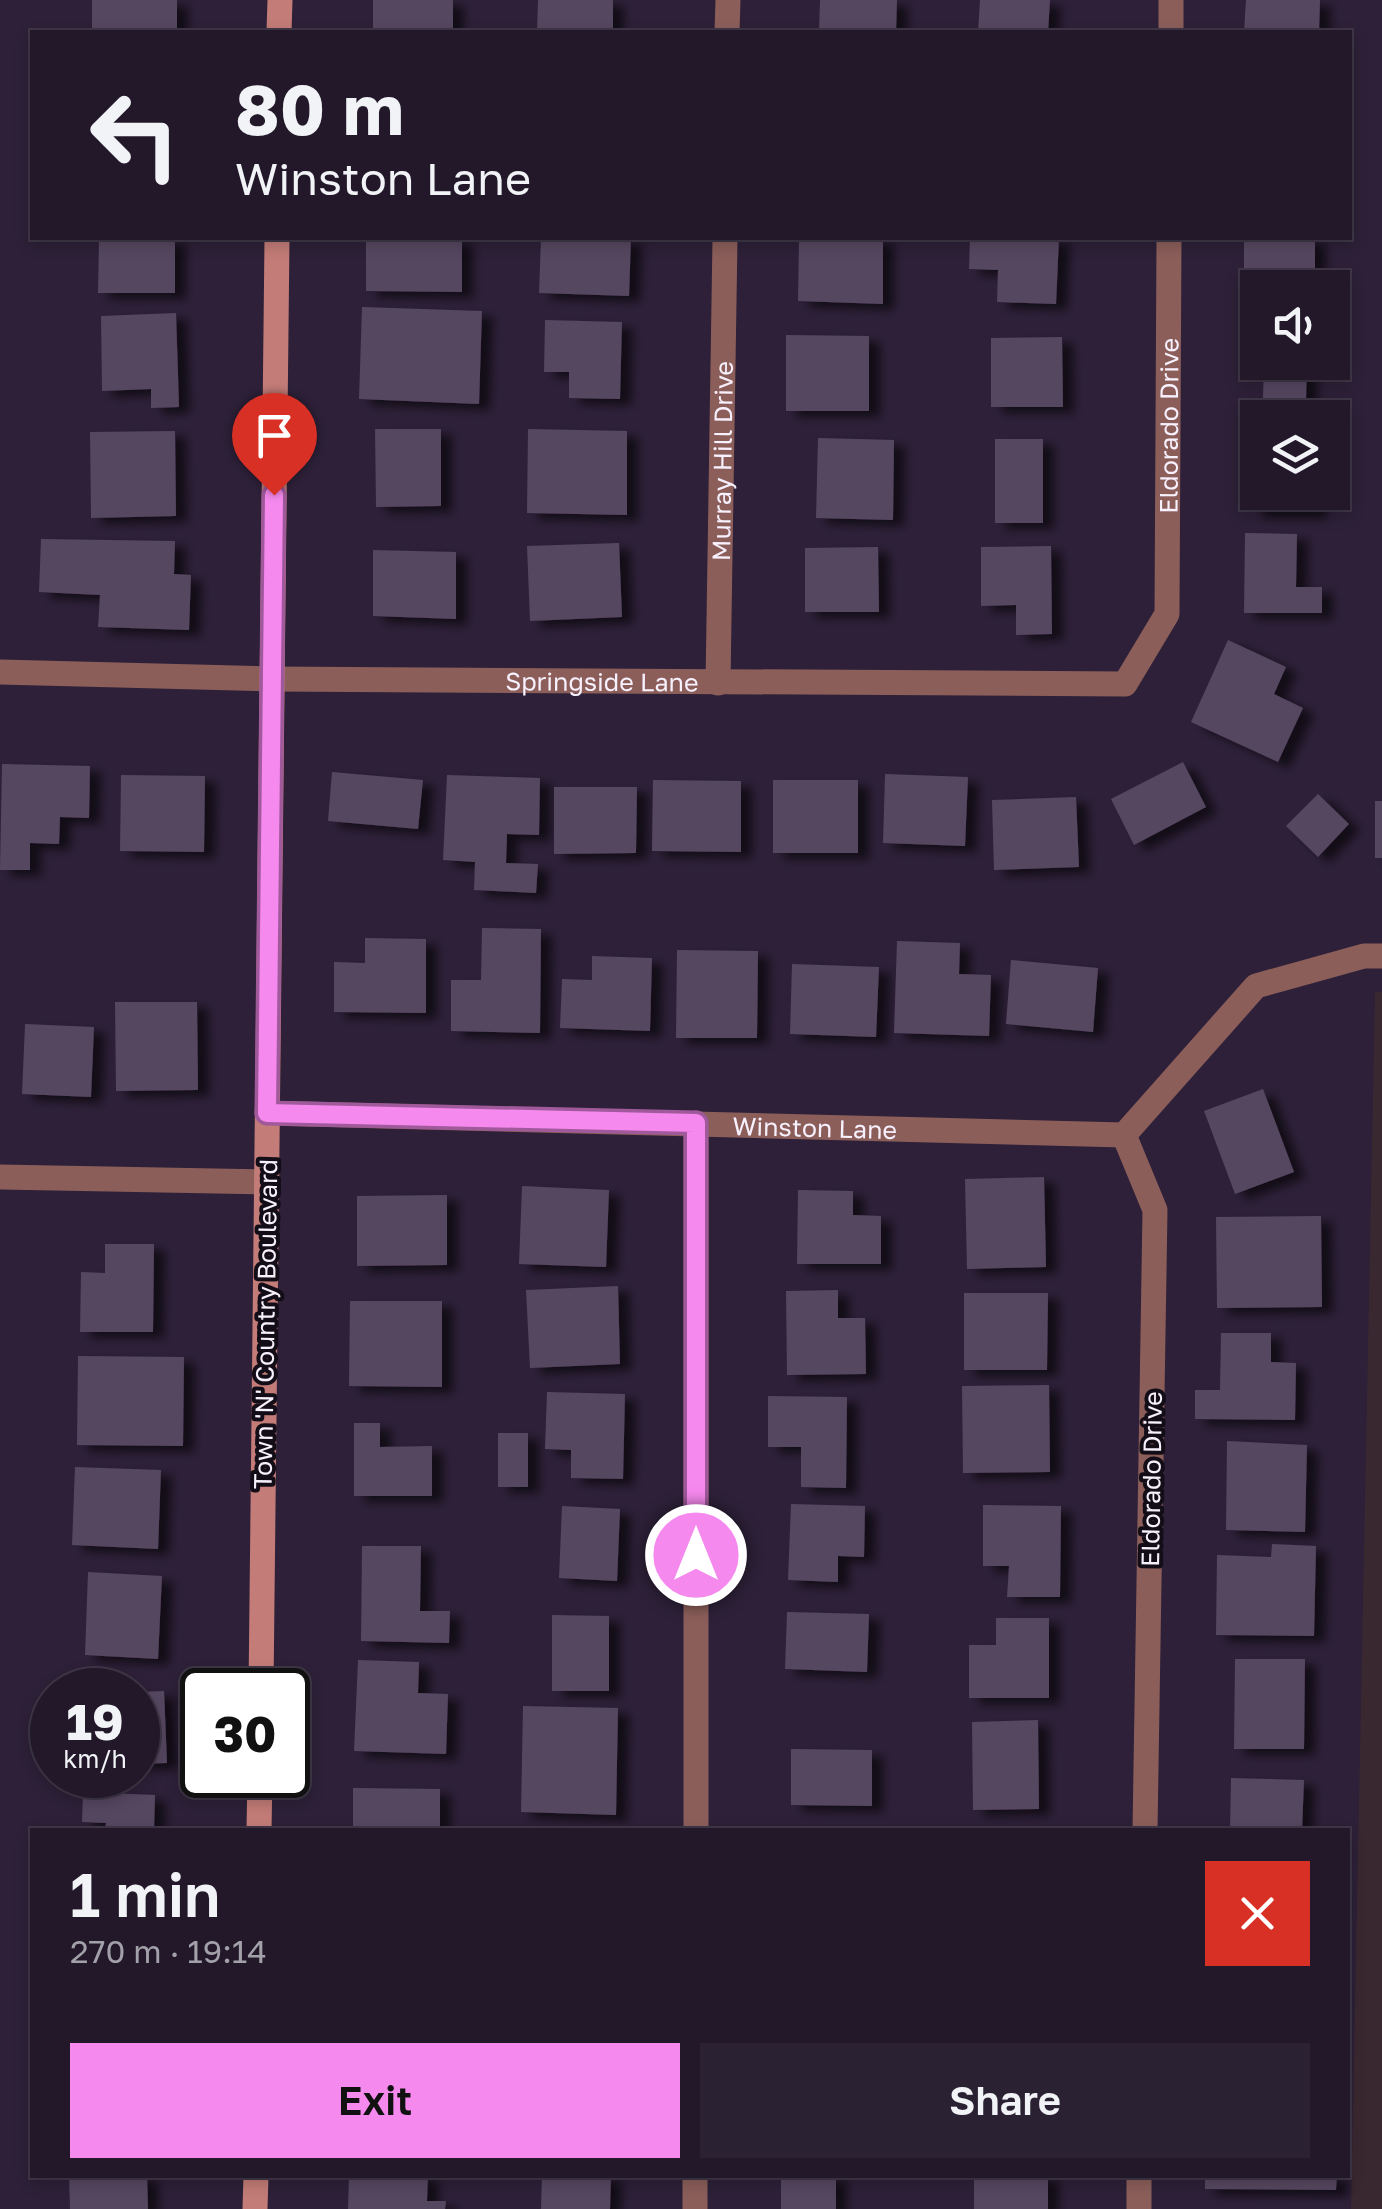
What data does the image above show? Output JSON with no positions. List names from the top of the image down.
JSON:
{
  "streets": {
    "street": [
      "Eldorado Drive",
      "Murray Hill Drive",
      "Springside Lane",
      "Winston Lane",
      "Town 'N' Country Boulevard"
    ]
  },
  "crossings": [
    ["Eldorado Drive", "Springside Lane"],
    ["Eldorado Drive", "Winston Lane"],
    ["Murray Hill Drive", "Springside Lane"],
    ["Springside Lane", "Town 'N' Country Boulevard"],
    ["Winston Lane", "Town 'N' Country Boulevard"]
  ],
  "page": {
    "turn": ["80 m", "Winston Lane"],
    "speed": "19 km/h",
    "limit": "30",
    "heading": ["1 min", "270 m · 19:14"],
    "buttons": ["Exit", "Share"]
  }
}
